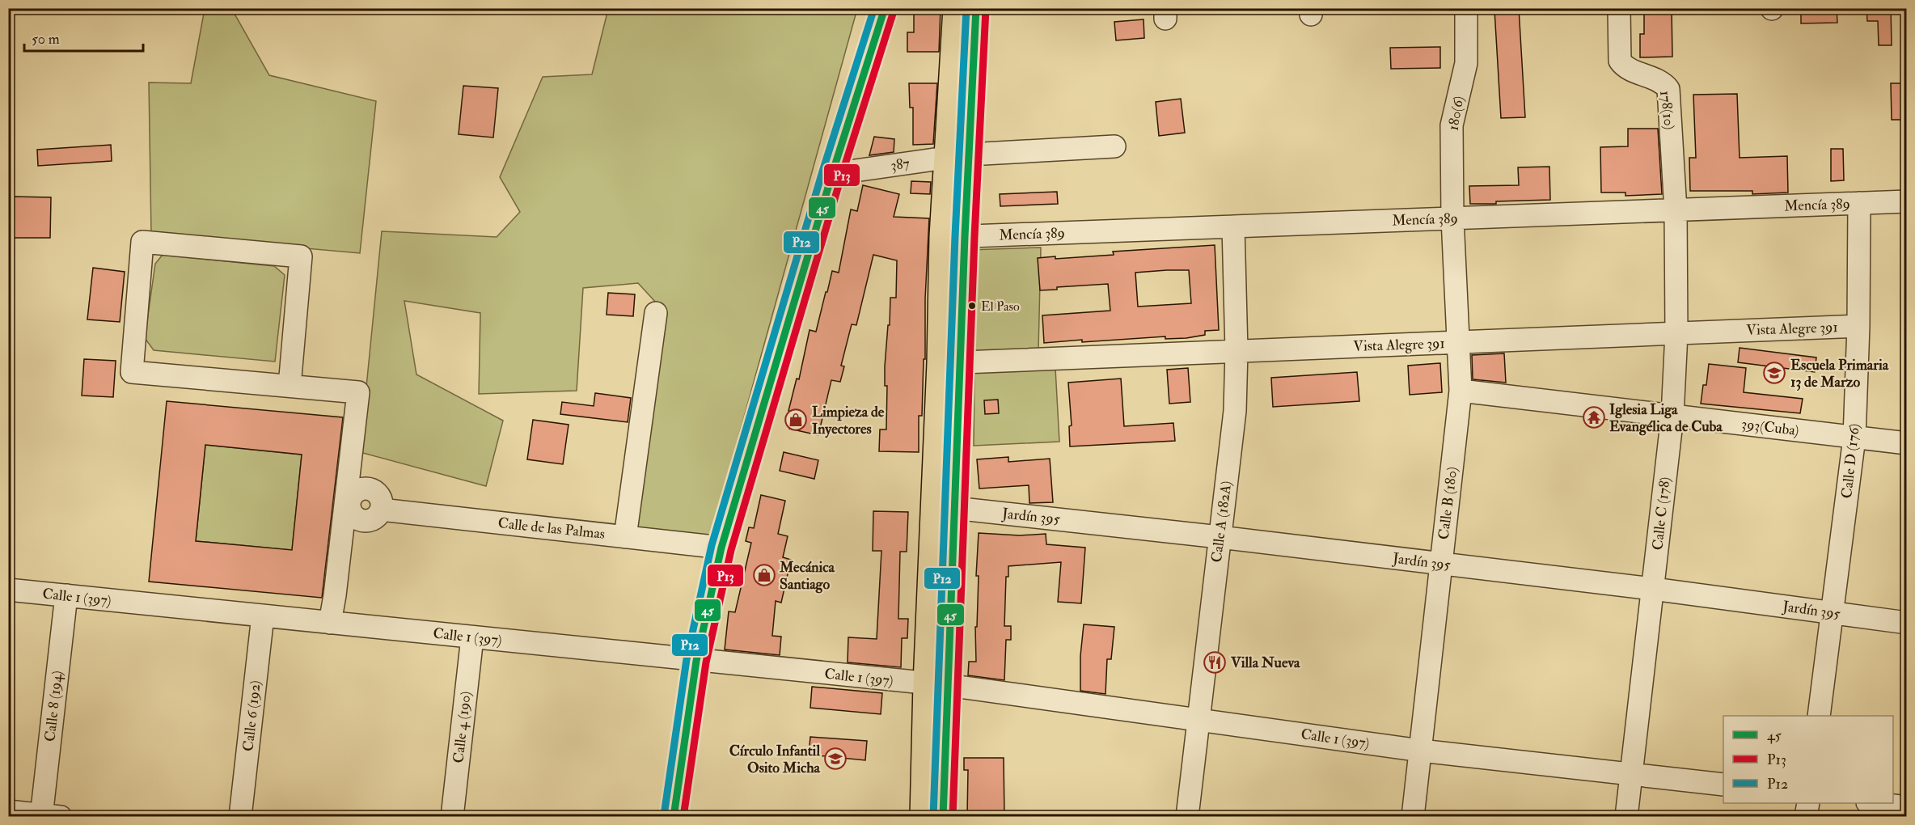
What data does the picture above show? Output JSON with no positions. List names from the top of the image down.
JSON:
{
  "streets": {
    "street": [
      "178(10)",
      "180(6)",
      "387",
      "Mencía 389",
      "Vista Alegre 391",
      "393(Cuba)",
      "Calle D (176)",
      "Calle B (180)",
      "Calle C (178)",
      "Jardín 395",
      "Calle A (182A)",
      "Calle de las Palmas",
      "Calle 1 (397)",
      "Calle 8 (194)",
      "Calle 6 (192)",
      "Calle 4 (190)"
    ]
  },
  "crossings": [
    ["178(10)", "Mencía 389"],
    ["178(10)", "Calle C (178)"],
    ["180(6)", "Mencía 389"],
    ["180(6)", "Calle B (180)"],
    ["Mencía 389", "Calle D (176)"],
    ["Mencía 389", "Calle B (180)"],
    ["Mencía 389", "Calle C (178)"],
    ["Mencía 389", "Calle A (182A)"],
    ["Vista Alegre 391", "Calle D (176)"],
    ["Vista Alegre 391", "Calle B (180)"],
    ["Vista Alegre 391", "Calle C (178)"],
    ["Vista Alegre 391", "Calle A (182A)"],
    ["393(Cuba)", "Calle D (176)"],
    ["393(Cuba)", "Calle B (180)"],
    ["393(Cuba)", "Calle C (178)"],
    ["Calle D (176)", "Jardín 395"],
    ["Calle B (180)", "Jardín 395"],
    ["Calle B (180)", "Calle 1 (397)"],
    ["Calle C (178)", "Jardín 395"],
    ["Calle C (178)", "Calle 1 (397)"],
    ["Jardín 395", "Calle A (182A)"],
    ["Calle A (182A)", "Calle 1 (397)"],
    ["Calle 1 (397)", "Calle 8 (194)"],
    ["Calle 1 (397)", "Calle 6 (192)"],
    ["Calle 1 (397)", "Calle 4 (190)"]
  ],
  "places": {
    "other": ["El Paso"],
    "school or university": ["Escuela Primaria 13 de Marzo", "Círculo Infantil Osito Micha"],
    "temple": ["Iglesia Liga Evangélica de Cuba"],
    "shop": ["Limpieza de Inyectores", "Mecánica Santiago"],
    "restaurant": ["Villa Nueva"]
  },
  "lines": ["transit line 45", "transit line P12", "transit line P13"],
  "legend": ["45", "P13", "P12"],
  "scale_bar": "50 m"
}
